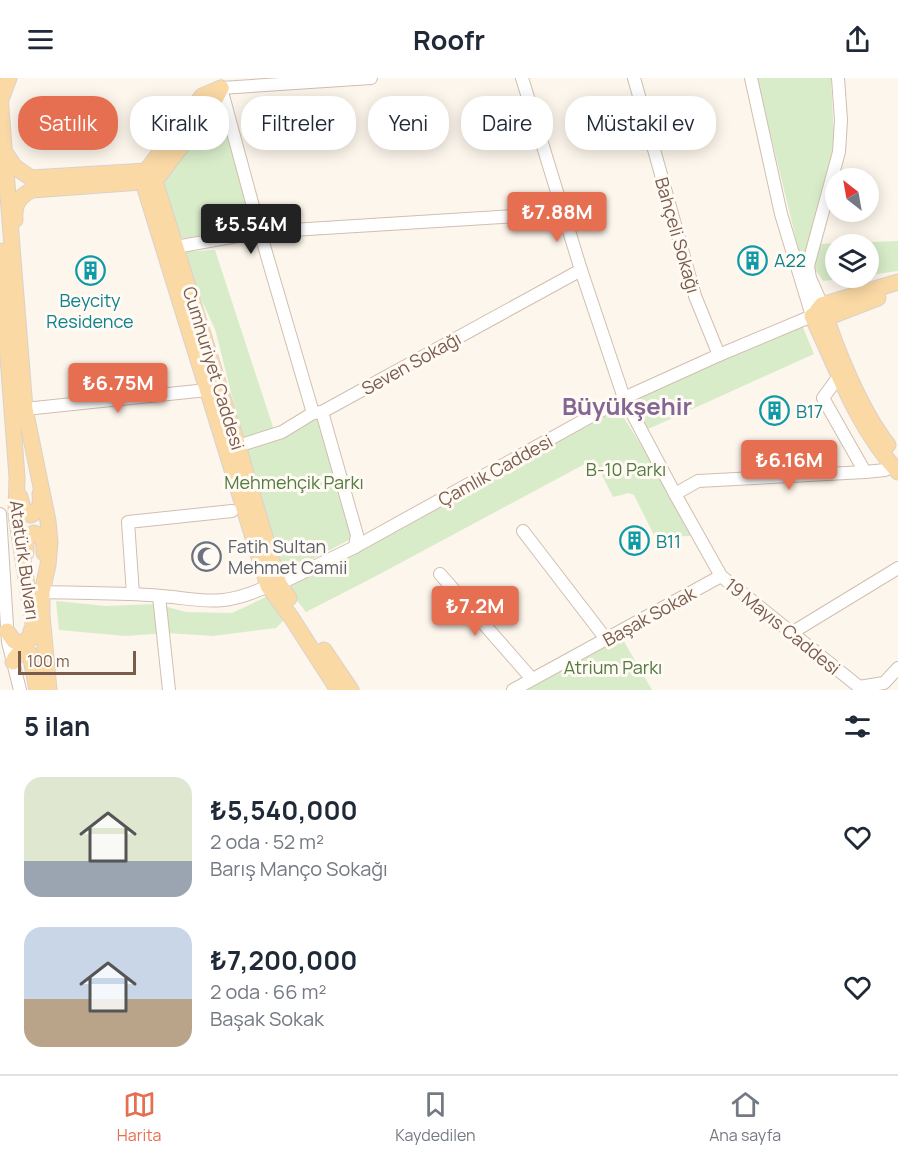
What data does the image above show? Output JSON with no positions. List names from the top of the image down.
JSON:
{
  "streets": {
    "main road": ["Cumhuriyet Caddesi", "Atatürk Bulvarı"],
    "street": [
      "Bahçeli Sokağı",
      "Seven Sokağı",
      "Çamlık Caddesi",
      "Başak Sokak",
      "19 Mayıs Caddesi"
    ]
  },
  "crossings": [
    ["Bahçeli Sokağı", "Çamlık Caddesi"],
    ["Seven Sokağı", "Cumhuriyet Caddesi"],
    ["Seven Sokağı", "19 Mayıs Caddesi"],
    ["Cumhuriyet Caddesi", "Çamlık Caddesi"],
    ["Çamlık Caddesi", "Atatürk Bulvarı"],
    ["Çamlık Caddesi", "19 Mayıs Caddesi"],
    ["Başak Sokak", "19 Mayıs Caddesi"]
  ],
  "districts": ["Büyükşehir"],
  "parks": ["B-10 Parkı", "Mehmehçik Parkı", "Atrium Parkı"],
  "places": {
    "building": [
      "A22",
      "Beycity Residence",
      "B17",
      "B11"
    ],
    "mosque": ["Fatih Sultan Mehmet Camii"]
  },
  "scale_bar": "100 m",
  "north": "top left",
  "page": {
    "header": "Roofr",
    "chip": [
      "Satılık",
      "Kiralık",
      "Filtreler",
      "Yeni",
      "Daire",
      "Müstakil ev"
    ],
    "price": [
      "₺7.88M",
      "₺5.54M",
      "₺6.75M",
      "₺6.16M",
      "₺7.2M"
    ],
    "scale": "100 m",
    "heading": "5 ilan",
    "list": [
      {
        "name": "₺5,540,000",
        "note": "2 oda · 52 m² · Barış Manço Sokağı"
      },
      {
        "name": "₺7,200,000",
        "note": "2 oda · 66 m² · Başak Sokak"
      }
    ],
    "tabs": ["Harita", "Kaydedilen", "Ana sayfa"]
  }
}
